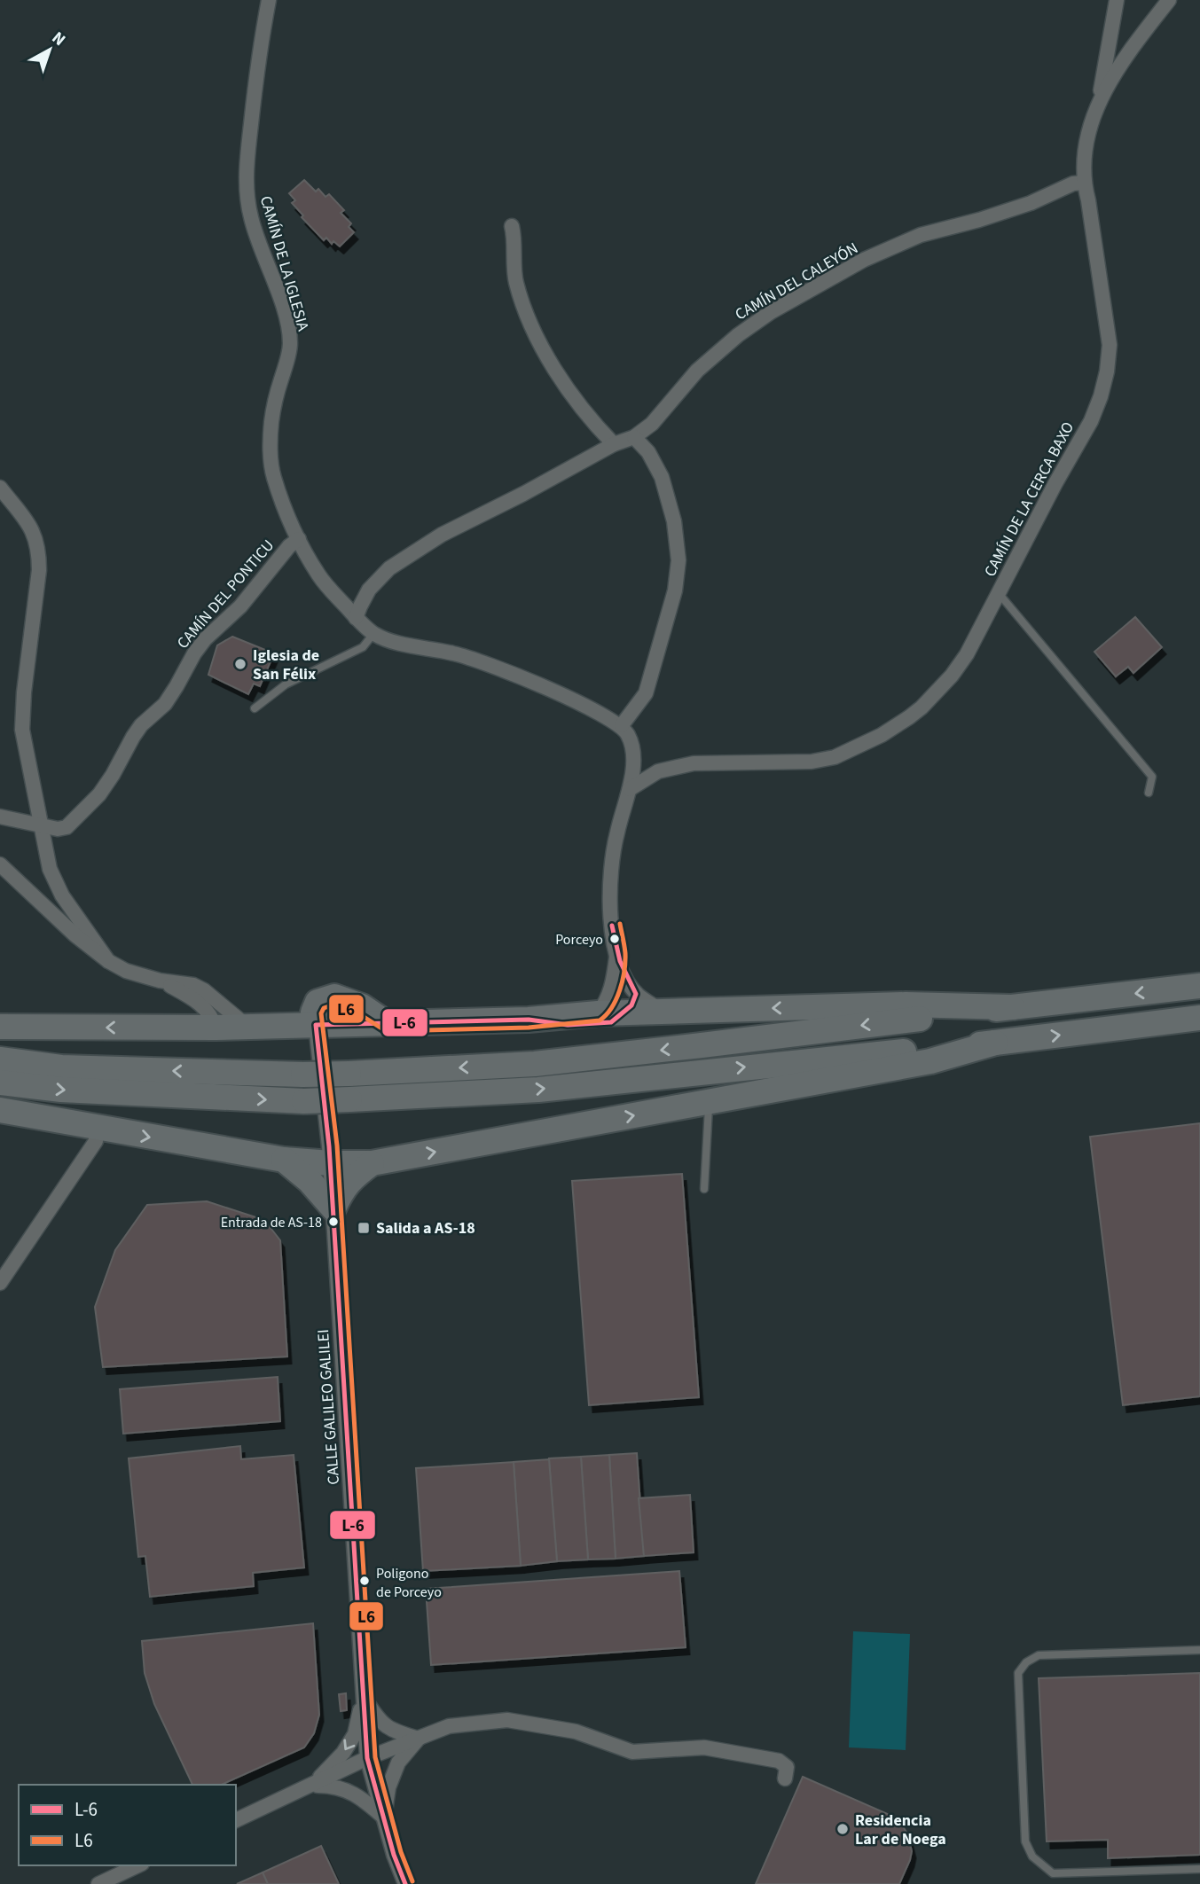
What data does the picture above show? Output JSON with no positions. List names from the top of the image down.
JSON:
{
  "streets": {
    "street": [
      "CAMÍN DE LA IGLESIA",
      "CAMÍN DEL CALEYÓN",
      "CAMÍN DE LA CERCA BAXO",
      "CAMÍN DEL PONTICU",
      "CALLE GALILEO GALILEI"
    ]
  },
  "crossings": [
    ["CAMÍN DE LA IGLESIA", "CAMÍN DEL CALEYÓN"],
    ["CAMÍN DE LA IGLESIA", "CAMÍN DEL PONTICU"],
    ["CAMÍN DEL CALEYÓN", "CAMÍN DE LA CERCA BAXO"]
  ],
  "places": {
    "other": [
      "Iglesia de San Félix",
      "Porceyo",
      "Entrada de AS-18",
      "Poligono de Porceyo",
      "Residencia Lar de Noega"
    ],
    "transit": ["Salida a AS-18"]
  },
  "lines": ["transit line L6", "transit line L-6"],
  "legend": ["L-6", "L6"],
  "north": "top right"
}
